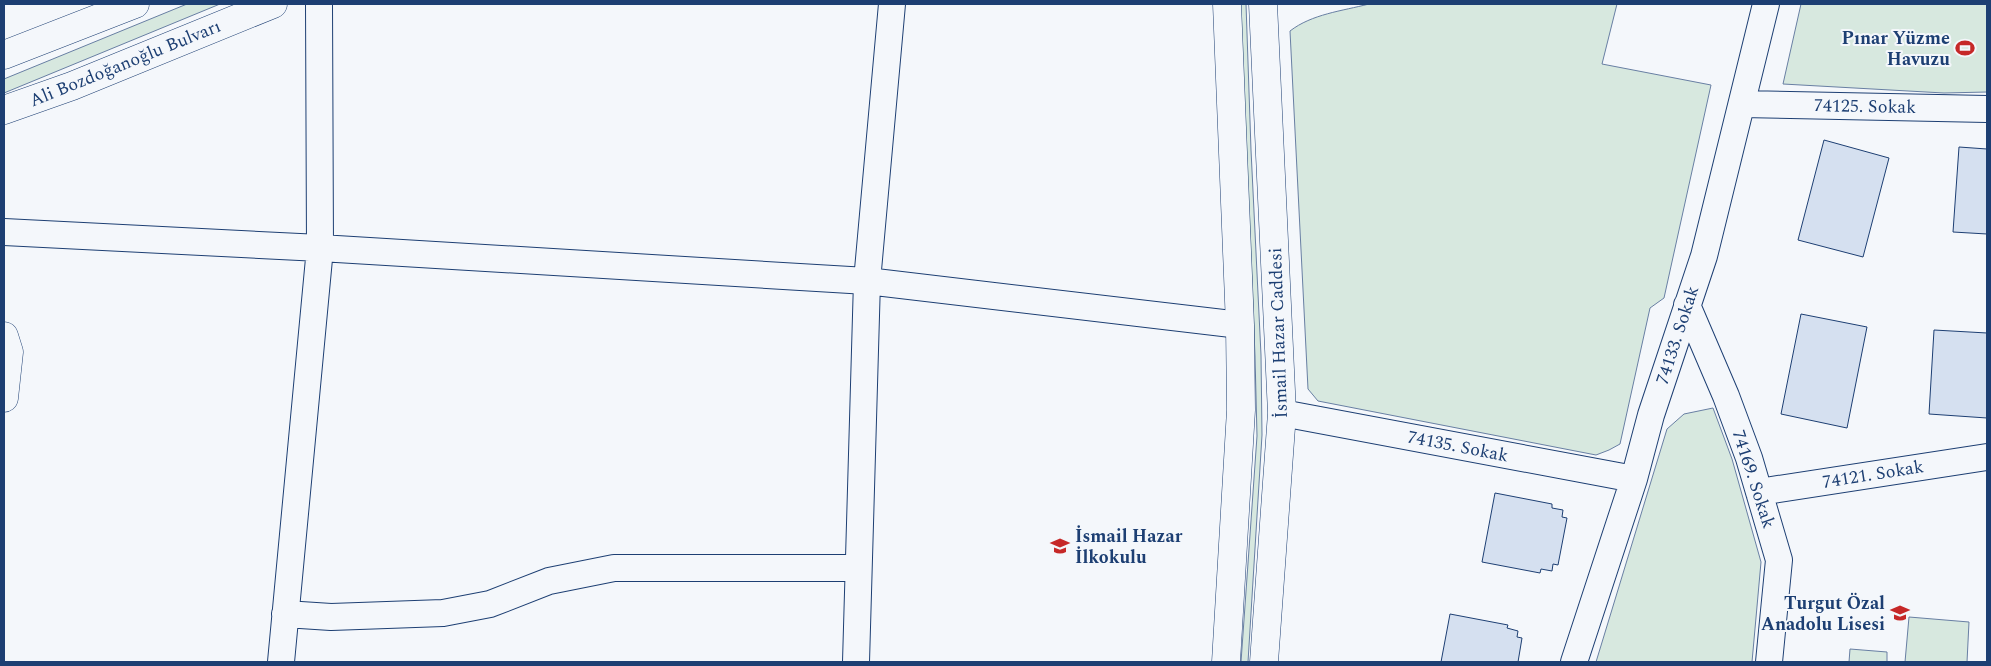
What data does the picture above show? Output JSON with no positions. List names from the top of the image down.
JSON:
{
  "streets": {
    "main road": ["Ali Bozdoğanoğlu Bulvarı", "İsmail Hazar Caddesi"],
    "street": [
      "74125. Sokak",
      "74133. Sokak",
      "74135. Sokak",
      "74121. Sokak",
      "74169. Sokak"
    ]
  },
  "crossings": [
    ["74125. Sokak", "74133. Sokak"],
    ["İsmail Hazar Caddesi", "74135. Sokak"],
    ["74133. Sokak", "74135. Sokak"],
    ["74133. Sokak", "74169. Sokak"],
    ["74121. Sokak", "74169. Sokak"]
  ],
  "places": {
    "sports": ["Pınar Yüzme Havuzu"],
    "school or university": ["İsmail Hazar İlkokulu", "Turgut Özal Anadolu Lisesi"]
  }
}
